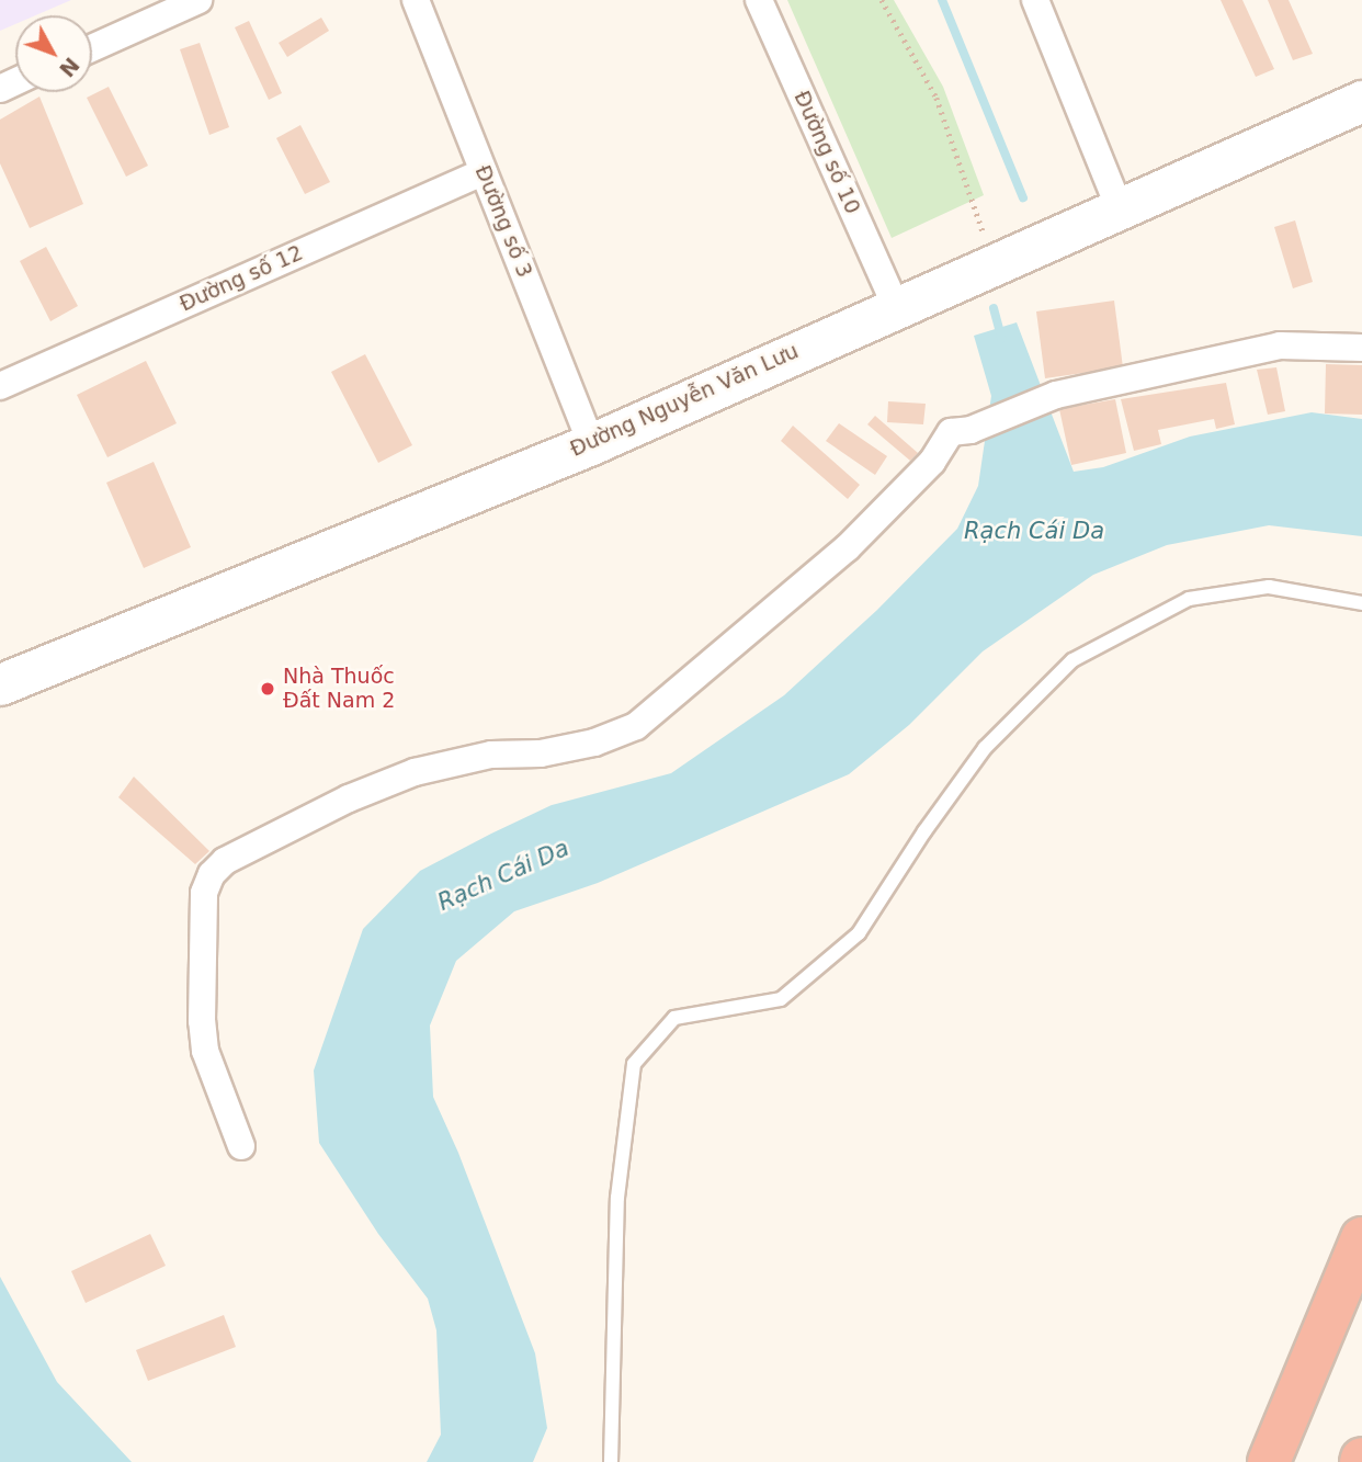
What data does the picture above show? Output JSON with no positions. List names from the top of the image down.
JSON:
{
  "streets": {
    "street": [
      "Đường số 10",
      "Đường số 3",
      "Đường số 12",
      "Đường Nguyễn Văn Lưu"
    ]
  },
  "crossings": [
    ["Đường số 10", "Đường Nguyễn Văn Lưu"],
    ["Đường số 3", "Đường số 12"],
    ["Đường số 3", "Đường Nguyễn Văn Lưu"]
  ],
  "water": ["Rạch Cái Da"],
  "places": ["Nhà Thuốc Đất Nam 2"],
  "north": "bottom right"
}
